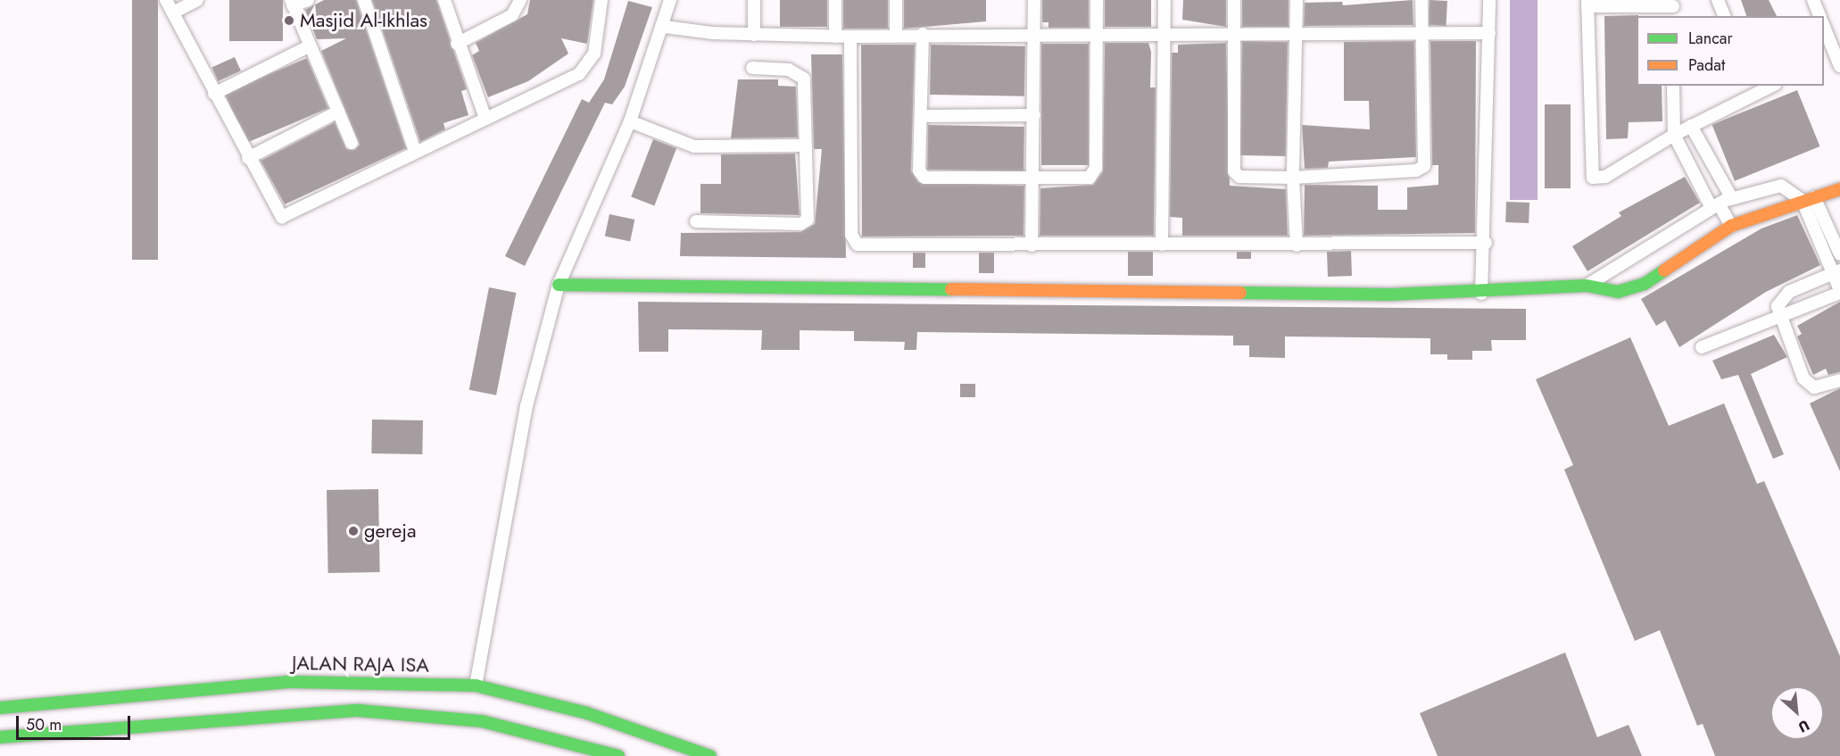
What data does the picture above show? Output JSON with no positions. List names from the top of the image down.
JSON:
{
  "streets": {
    "main road": ["JALAN RAJA ISA"]
  },
  "places": ["Masjid Al-Ikhlas", "gereja"],
  "legend": ["Lancar", "Padat"],
  "scale_bar": "50 m",
  "north": "bottom right"
}
